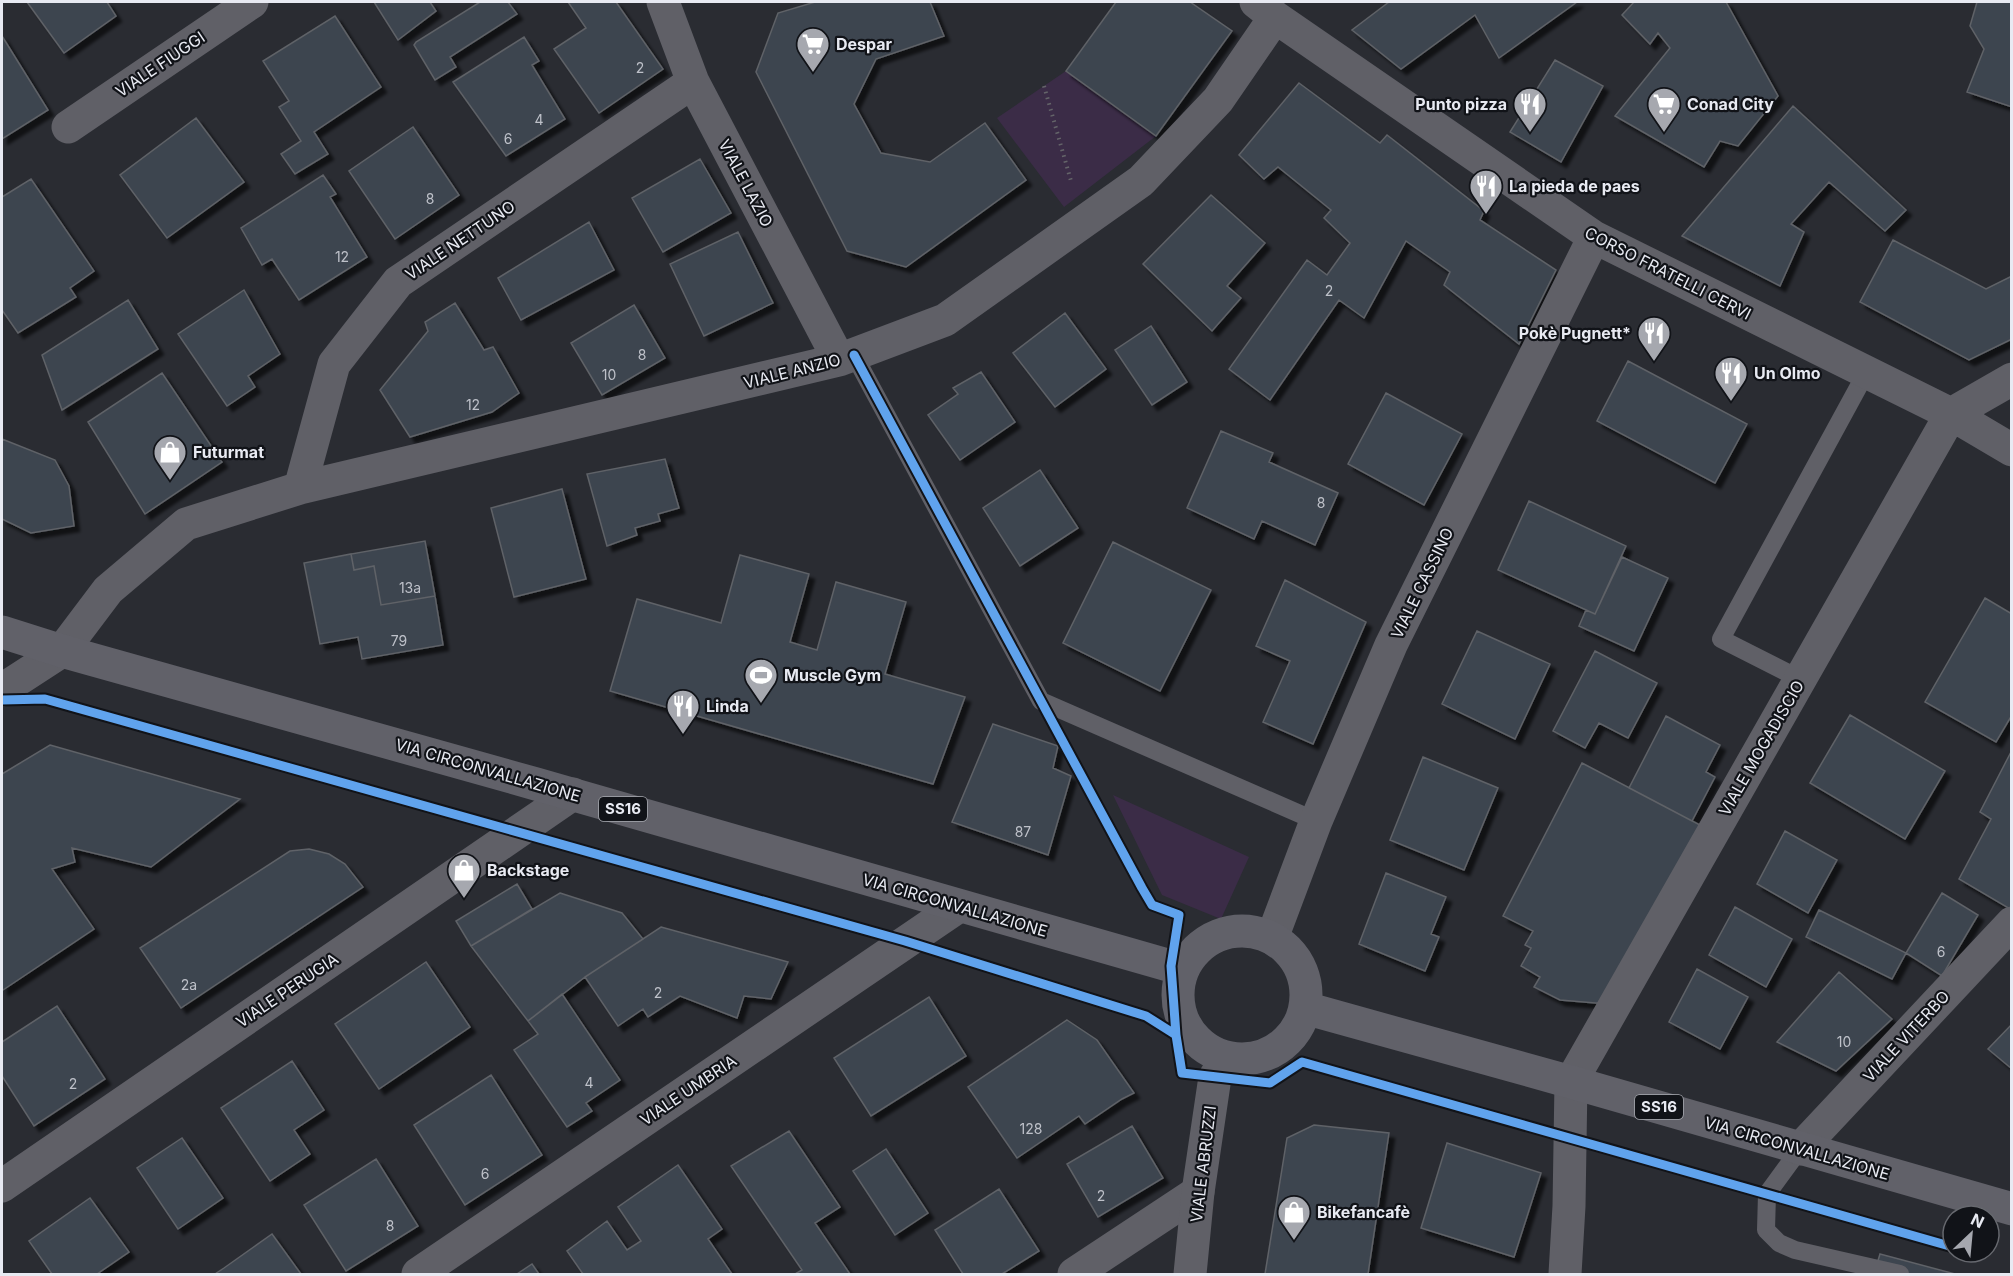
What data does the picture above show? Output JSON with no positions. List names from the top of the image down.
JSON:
{
  "streets": {
    "main road": ["VIA CIRCONVALLAZIONE", "SS16"],
    "street": [
      "VIALE FIUGGI",
      "VIALE LAZIO",
      "VIALE NETTUNO",
      "CORSO FRATELLI CERVI",
      "VIALE ANZIO",
      "VIALE CASSINO",
      "VIALE MOGADISCIO",
      "VIALE PERUGIA",
      "VIALE VITERBO",
      "VIALE UMBRIA",
      "VIALE ABRUZZI"
    ]
  },
  "crossings": [
    ["VIALE LAZIO", "VIALE NETTUNO"],
    ["VIALE LAZIO", "VIALE ANZIO"],
    ["VIALE NETTUNO", "VIALE ANZIO"],
    ["CORSO FRATELLI CERVI", "VIALE ANZIO"],
    ["CORSO FRATELLI CERVI", "VIALE CASSINO"],
    ["CORSO FRATELLI CERVI", "VIALE MOGADISCIO"],
    ["VIALE CASSINO", "VIA CIRCONVALLAZIONE"],
    ["VIALE CASSINO", "VIALE ABRUZZI"],
    ["VIALE MOGADISCIO", "VIA CIRCONVALLAZIONE"],
    ["VIA CIRCONVALLAZIONE", "VIALE PERUGIA"],
    ["VIA CIRCONVALLAZIONE", "VIALE VITERBO"],
    ["VIA CIRCONVALLAZIONE", "VIALE UMBRIA"],
    ["VIA CIRCONVALLAZIONE", "VIALE ABRUZZI"]
  ],
  "places": {
    "supermarket": ["Despar", "Conad City"],
    "restaurant": [
      "Punto pizza",
      "La pieda de paes",
      "Pokè Pugnett*",
      "Un Olmo",
      "Linda"
    ],
    "shop": ["Futurmat", "Backstage", "Bikefancafè"],
    "sports": ["Muscle Gym"]
  },
  "house_numbers": [
    "2",
    "4",
    "6",
    "8",
    "12",
    "2",
    "8",
    "10",
    "12",
    "8",
    "13a",
    "79",
    "87",
    "6",
    "2a",
    "2",
    "10",
    "4",
    "2",
    "128",
    "6",
    "2",
    "8"
  ],
  "north": "top right"
}
